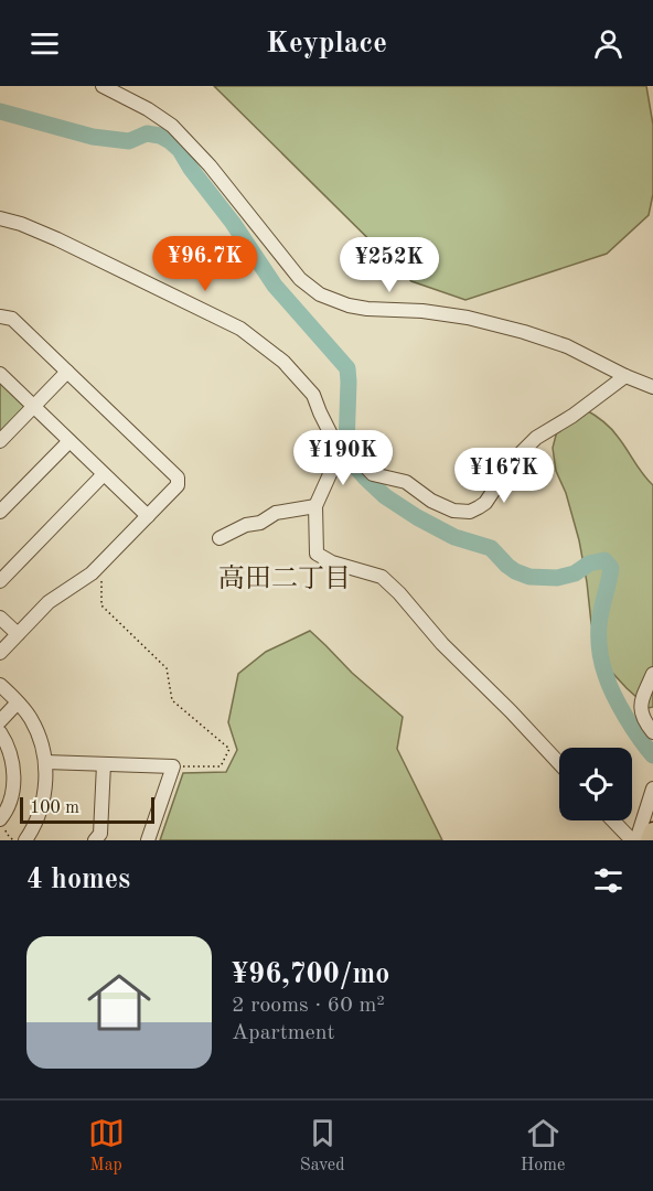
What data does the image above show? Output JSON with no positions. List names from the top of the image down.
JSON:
{
  "districts": ["高田二丁目"],
  "scale_bar": "100 m",
  "page": {
    "header": "Keyplace",
    "price": [
      "¥96.7K",
      "¥252K",
      "¥190K",
      "¥167K"
    ],
    "scale": "100 m",
    "heading": "4 homes",
    "list": [
      {
        "name": "¥96,700/mo",
        "note": "2 rooms · 60 m² · Apartment"
      }
    ],
    "tabs": ["Map", "Saved", "Home"]
  }
}
